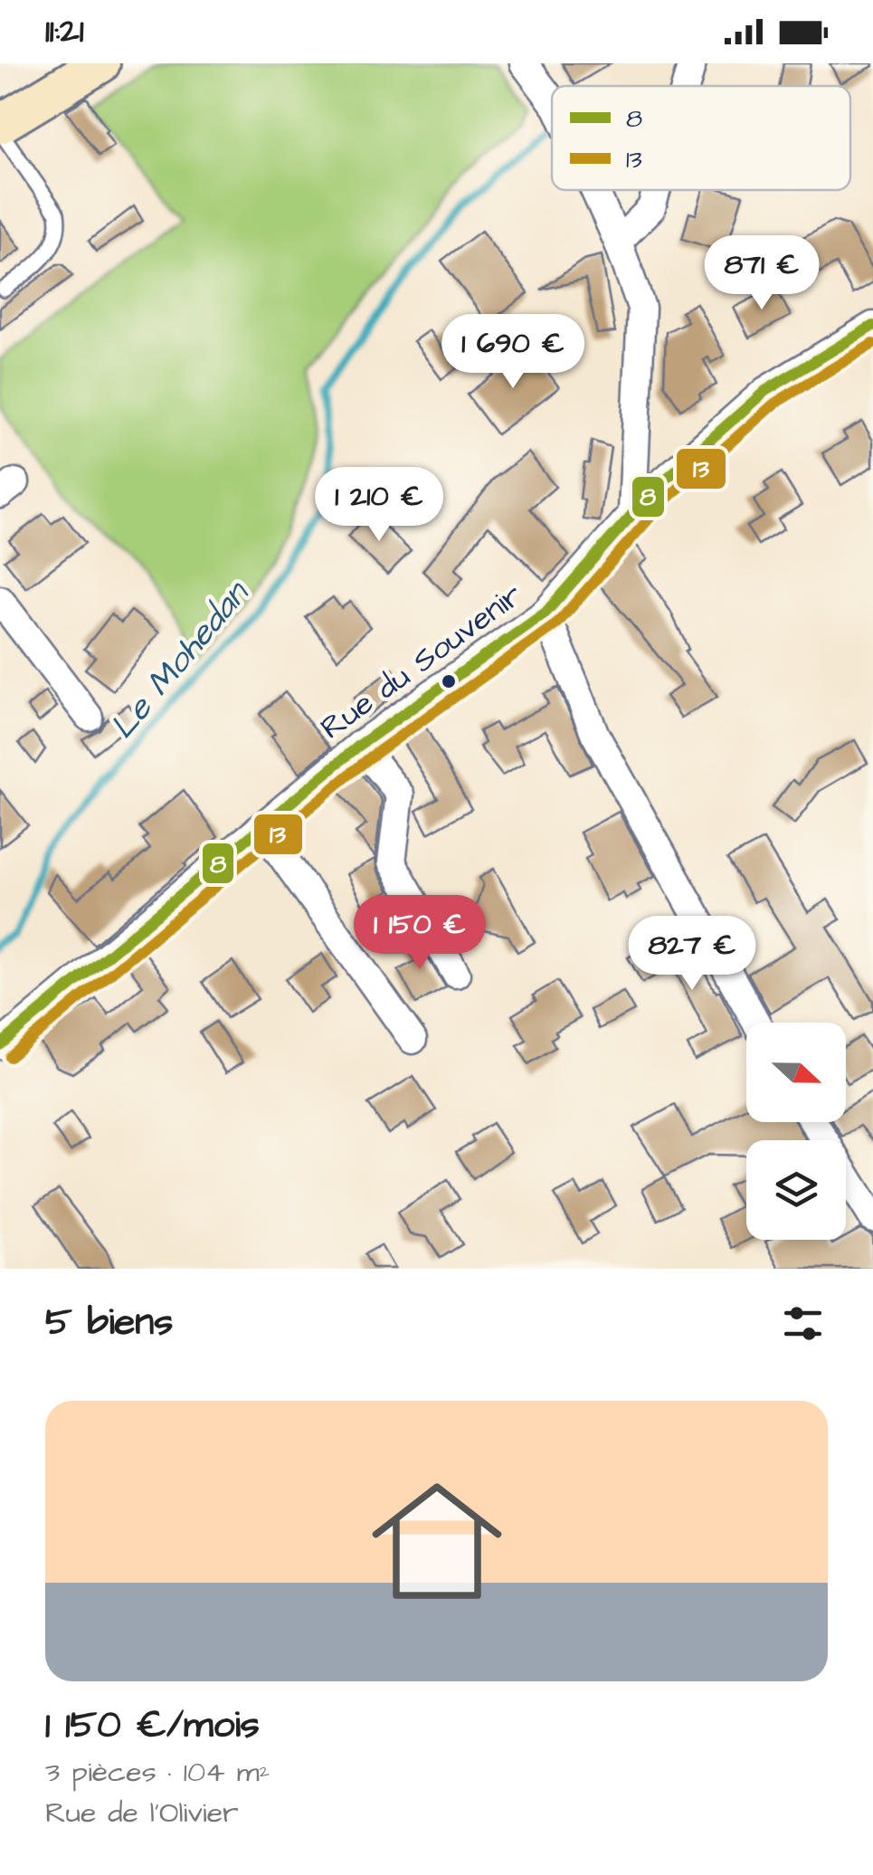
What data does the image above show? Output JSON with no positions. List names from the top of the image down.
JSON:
{
  "streets": {
    "street": ["Rue du Souvenir"]
  },
  "water": ["Le Mohedan"],
  "lines": ["transit line 8", "transit line 13"],
  "legend": ["8", "13"],
  "north": "right",
  "page": {
    "status": "11:21",
    "price": [
      "871 €",
      "1 690 €",
      "1 210 €",
      "1 150 €",
      "827 €"
    ],
    "heading": "5 biens",
    "list": [
      {
        "name": "1 150 €/mois",
        "note": "3 pièces · 104 m² · Rue de l'Olivier"
      }
    ]
  }
}
